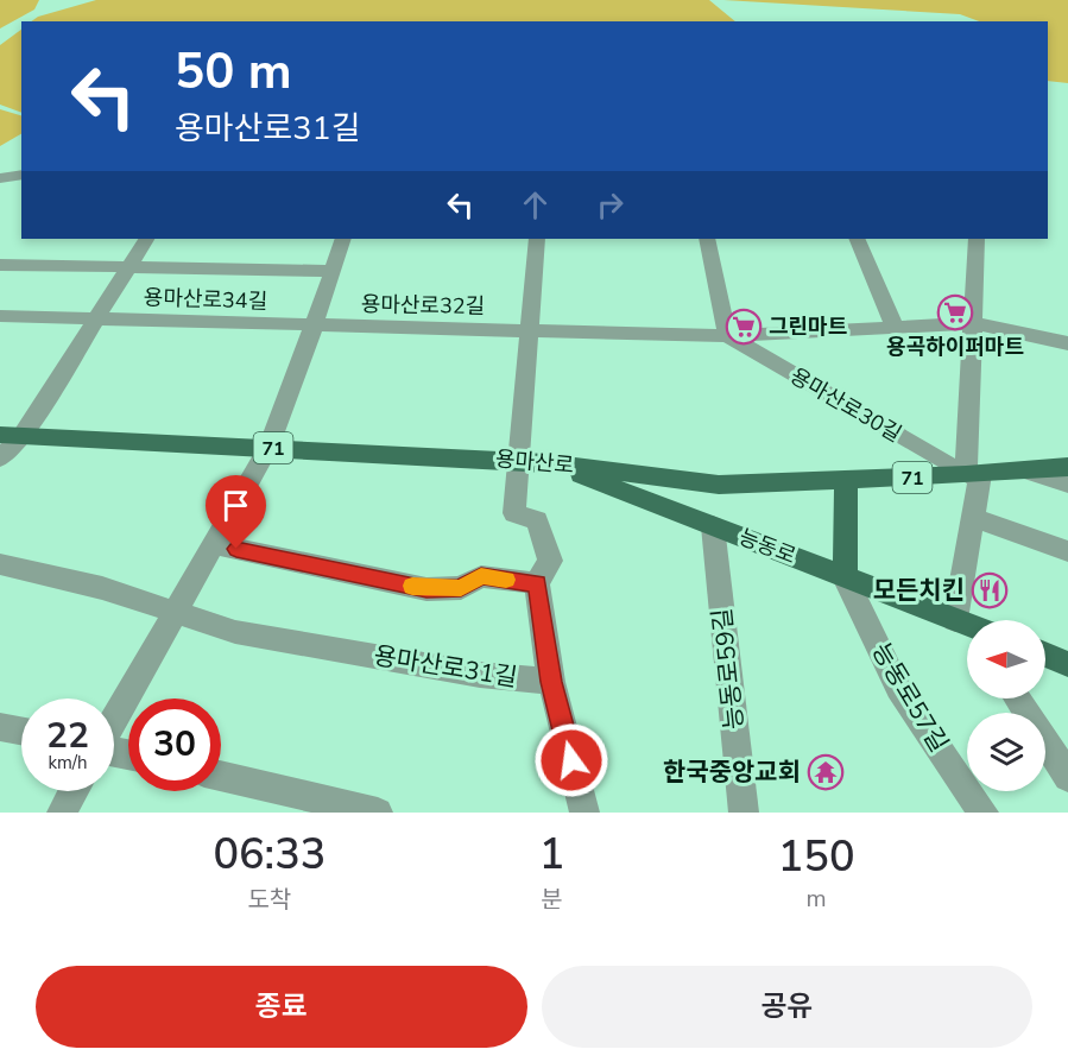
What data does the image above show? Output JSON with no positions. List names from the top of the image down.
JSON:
{
  "streets": {
    "main road": ["71", "용마산로", "능동로"],
    "street": [
      "용마산로34길",
      "용마산로32길",
      "용마산로30길",
      "용마산로31길",
      "능동로59길",
      "능동로57길"
    ]
  },
  "crossings": [
    ["용마산로34길", "용마산로32길"],
    ["용마산로32길", "용마산로30길"],
    ["용마산로30길", "용마산로"],
    ["용마산로", "능동로"],
    ["용마산로", "용마산로31길"],
    ["능동로", "능동로59길"],
    ["능동로", "능동로57길"]
  ],
  "places": {
    "supermarket": ["용곡하이퍼마트", "그린마트"],
    "restaurant": ["모든치킨"],
    "temple": ["한국중앙교회"]
  },
  "north": "left",
  "page": {
    "turn": ["50 m", "용마산로31길"],
    "speed": "22 km/h",
    "limit": "30",
    "eta": [
      "06:33",
      "도착",
      "1",
      "분",
      "150",
      "m"
    ],
    "buttons": ["종료", "공유"]
  }
}
